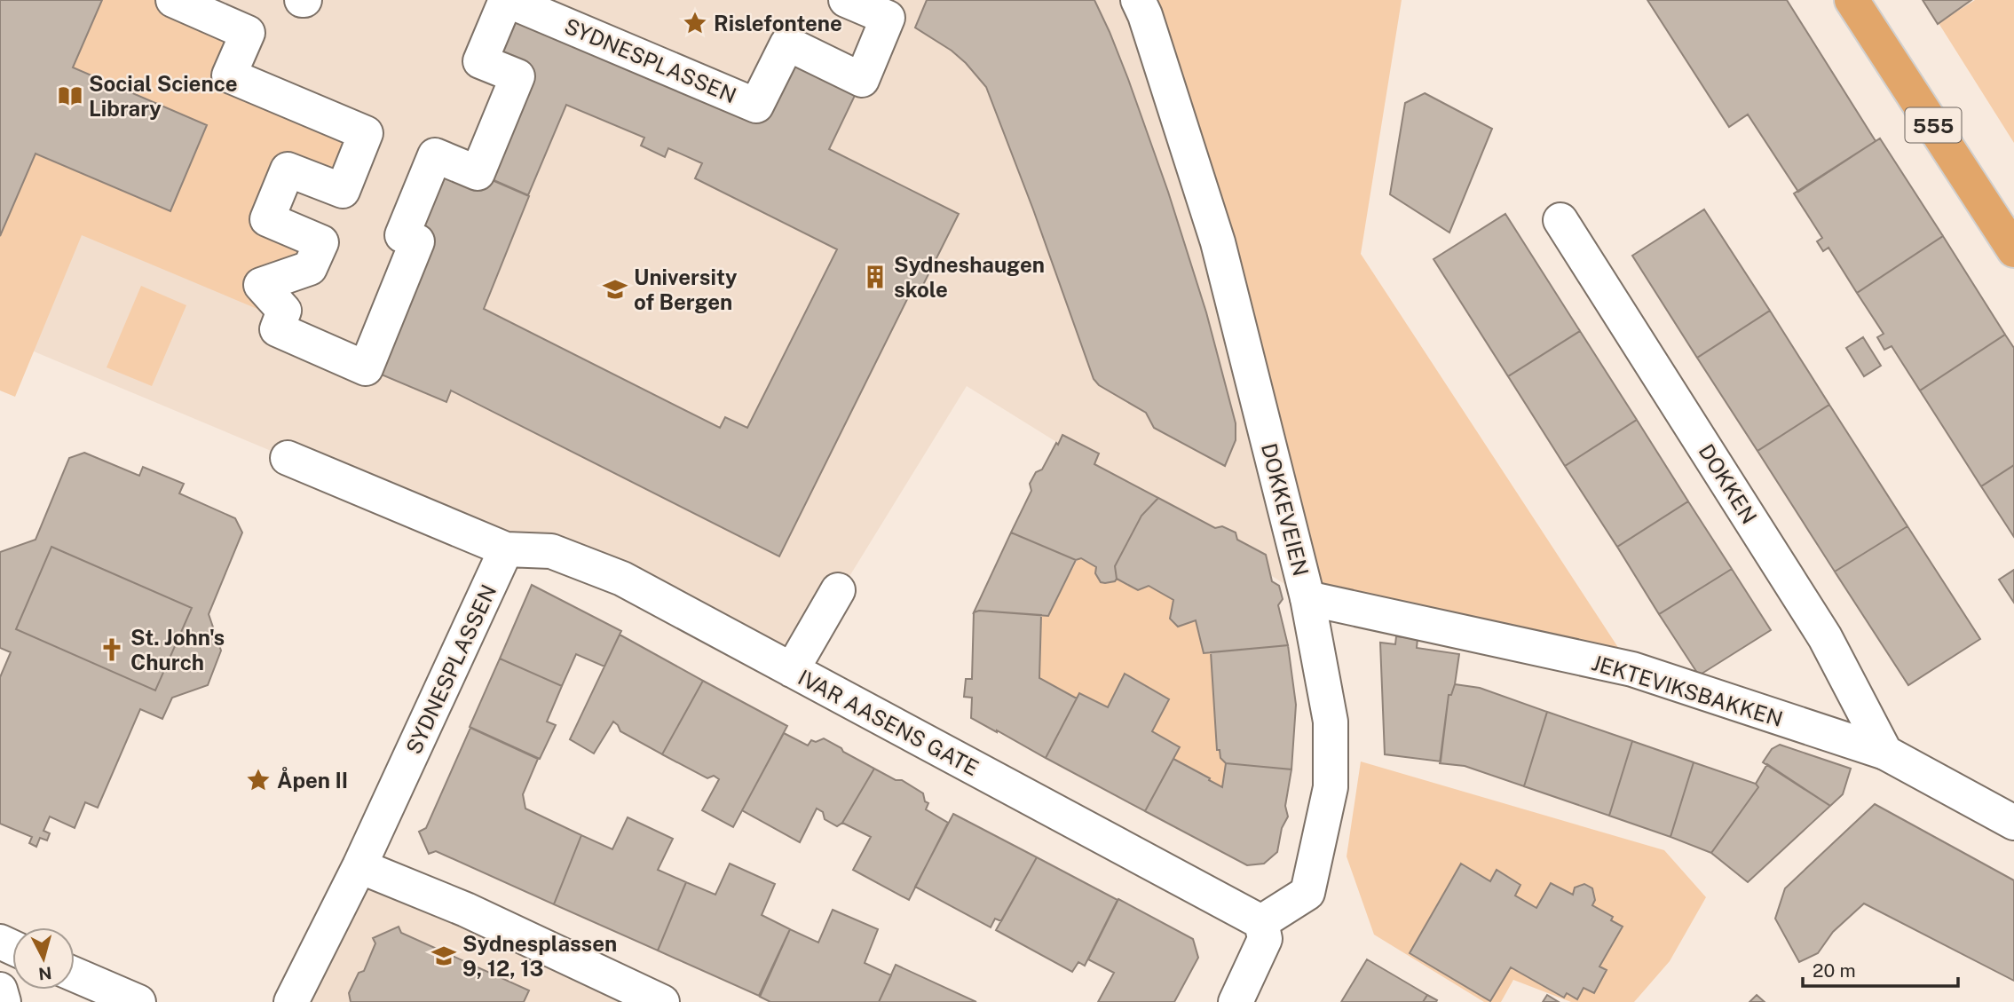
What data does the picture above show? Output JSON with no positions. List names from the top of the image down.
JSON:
{
  "streets": {
    "highway": ["555"],
    "street": [
      "SYDNESPLASSEN",
      "DOKKEN",
      "DOKKEVEIEN",
      "JEKTEVIKSBAKKEN",
      "IVAR AASENS GATE"
    ]
  },
  "crossings": [
    ["SYDNESPLASSEN", "IVAR AASENS GATE"],
    ["DOKKEN", "JEKTEVIKSBAKKEN"],
    ["DOKKEVEIEN", "JEKTEVIKSBAKKEN"],
    ["DOKKEVEIEN", "IVAR AASENS GATE"]
  ],
  "places": {
    "place": ["Rislefontene", "Åpen II"],
    "library": ["Social Science Library"],
    "building": ["Sydneshaugen skole"],
    "school or university": ["University of Bergen", "Sydnesplassen 9, 12, 13"],
    "church": ["St. John's Church"]
  },
  "scale_bar": "20 m",
  "north": "bottom"
}
